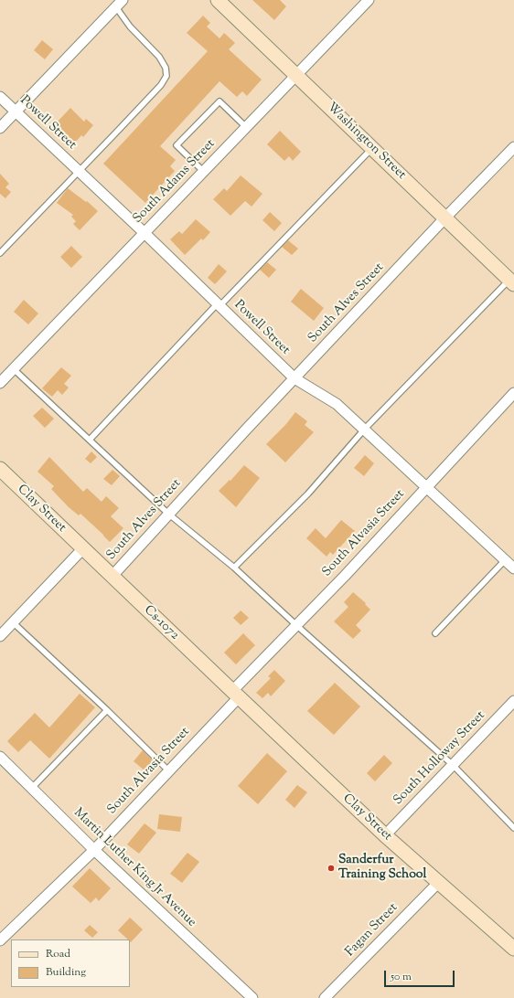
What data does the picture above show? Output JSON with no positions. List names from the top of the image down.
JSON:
{
  "streets": {
    "street": [
      "Powell Street",
      "Washington Street",
      "South Adams Street",
      "South Alves Street",
      "Clay Street",
      "South Alvasia Street",
      "Cs-1072",
      "South Holloway Street",
      "Martin Luther King Jr Avenue",
      "Fagan Street"
    ]
  },
  "crossings": [
    ["Powell Street", "South Adams Street"],
    ["Powell Street", "South Alves Street"],
    ["Powell Street", "South Alvasia Street"],
    ["Washington Street", "South Adams Street"],
    ["Washington Street", "South Alves Street"],
    ["South Alves Street", "Cs-1072"],
    ["Clay Street", "South Alvasia Street"],
    ["Clay Street", "Cs-1072"],
    ["Clay Street", "South Holloway Street"],
    ["Clay Street", "Fagan Street"],
    ["South Alvasia Street", "Cs-1072"],
    ["South Alvasia Street", "Martin Luther King Jr Avenue"]
  ],
  "places": ["Sanderfur Training School"],
  "legend": ["Road", "Building"],
  "scale_bar": "50 m"
}
